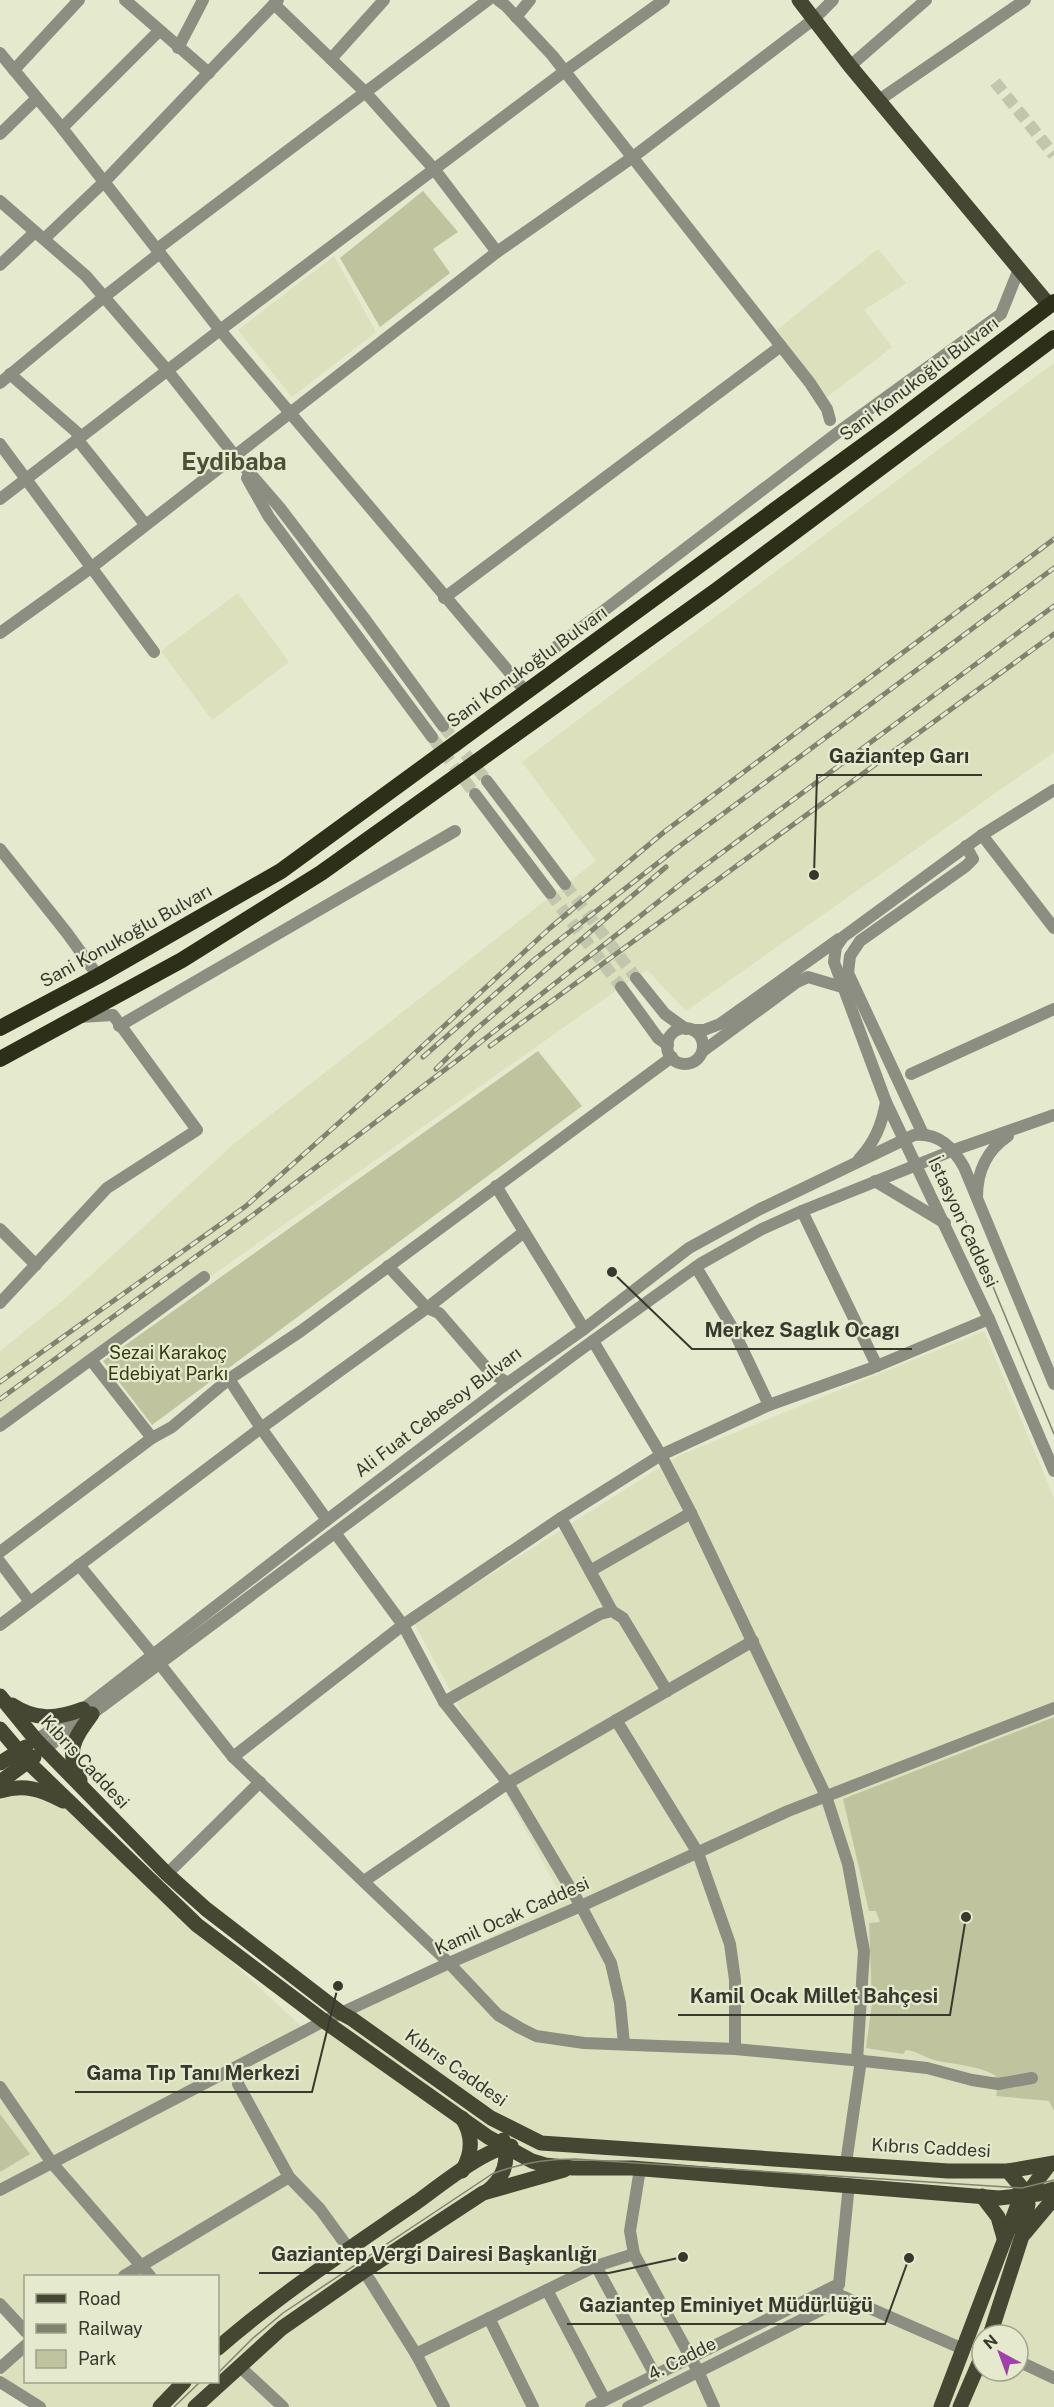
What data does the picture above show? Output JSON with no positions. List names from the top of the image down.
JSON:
{
  "streets": {
    "highway": ["Sani Konukoğlu Bulvarı"],
    "main road": ["Ali Fuat Cebesoy Bulvarı", "Kıbrıs Caddesi"],
    "street": ["İstasyon Caddesi", "Kamil Ocak Caddesi", "4. Cadde"]
  },
  "crossings": [
    ["İstasyon Caddesi", "Ali Fuat Cebesoy Bulvarı"],
    ["Ali Fuat Cebesoy Bulvarı", "Kıbrıs Caddesi"],
    ["Kıbrıs Caddesi", "Kamil Ocak Caddesi"]
  ],
  "districts": ["Eydibaba"],
  "parks": ["Sezai Karakoç Edebiyat Parkı"],
  "places": [
    "Gaziantep Garı",
    "Merkez Saglık Ocagı",
    "Kamil Ocak Millet Bahçesi",
    "Gama Tıp Tanı Merkezi",
    "Gaziantep Vergi Dairesi Başkanlığı",
    "Gaziantep Eminiyet Müdürlüğü"
  ],
  "legend": ["Road", "Railway", "Park"],
  "north": "top left"
}
